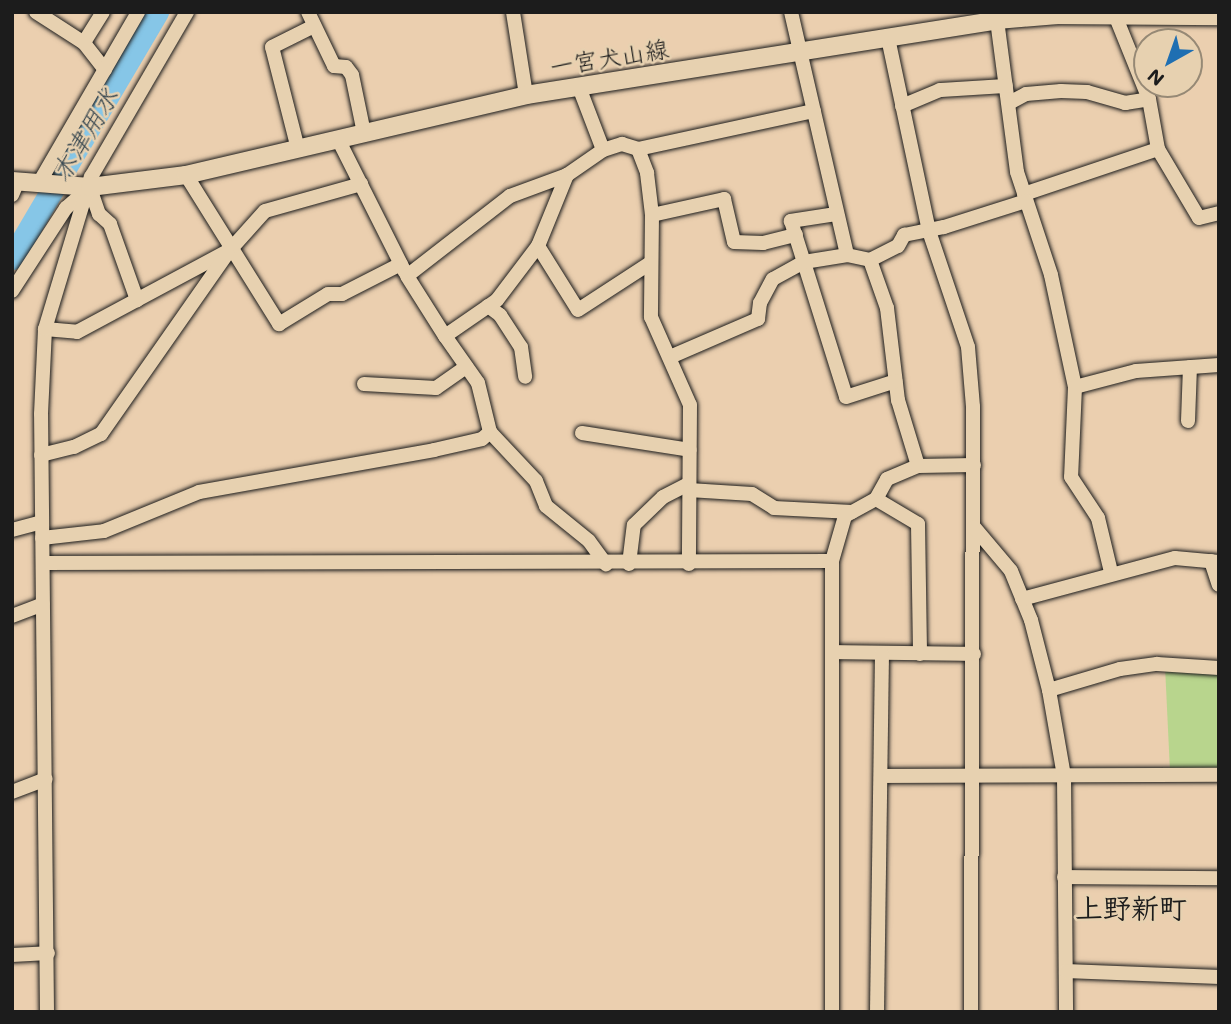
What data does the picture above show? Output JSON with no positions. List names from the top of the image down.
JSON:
{
  "streets": {
    "main road": ["一宮犬山線"]
  },
  "districts": ["上野新町"],
  "water": ["木津用水"],
  "north": "bottom left"
}
